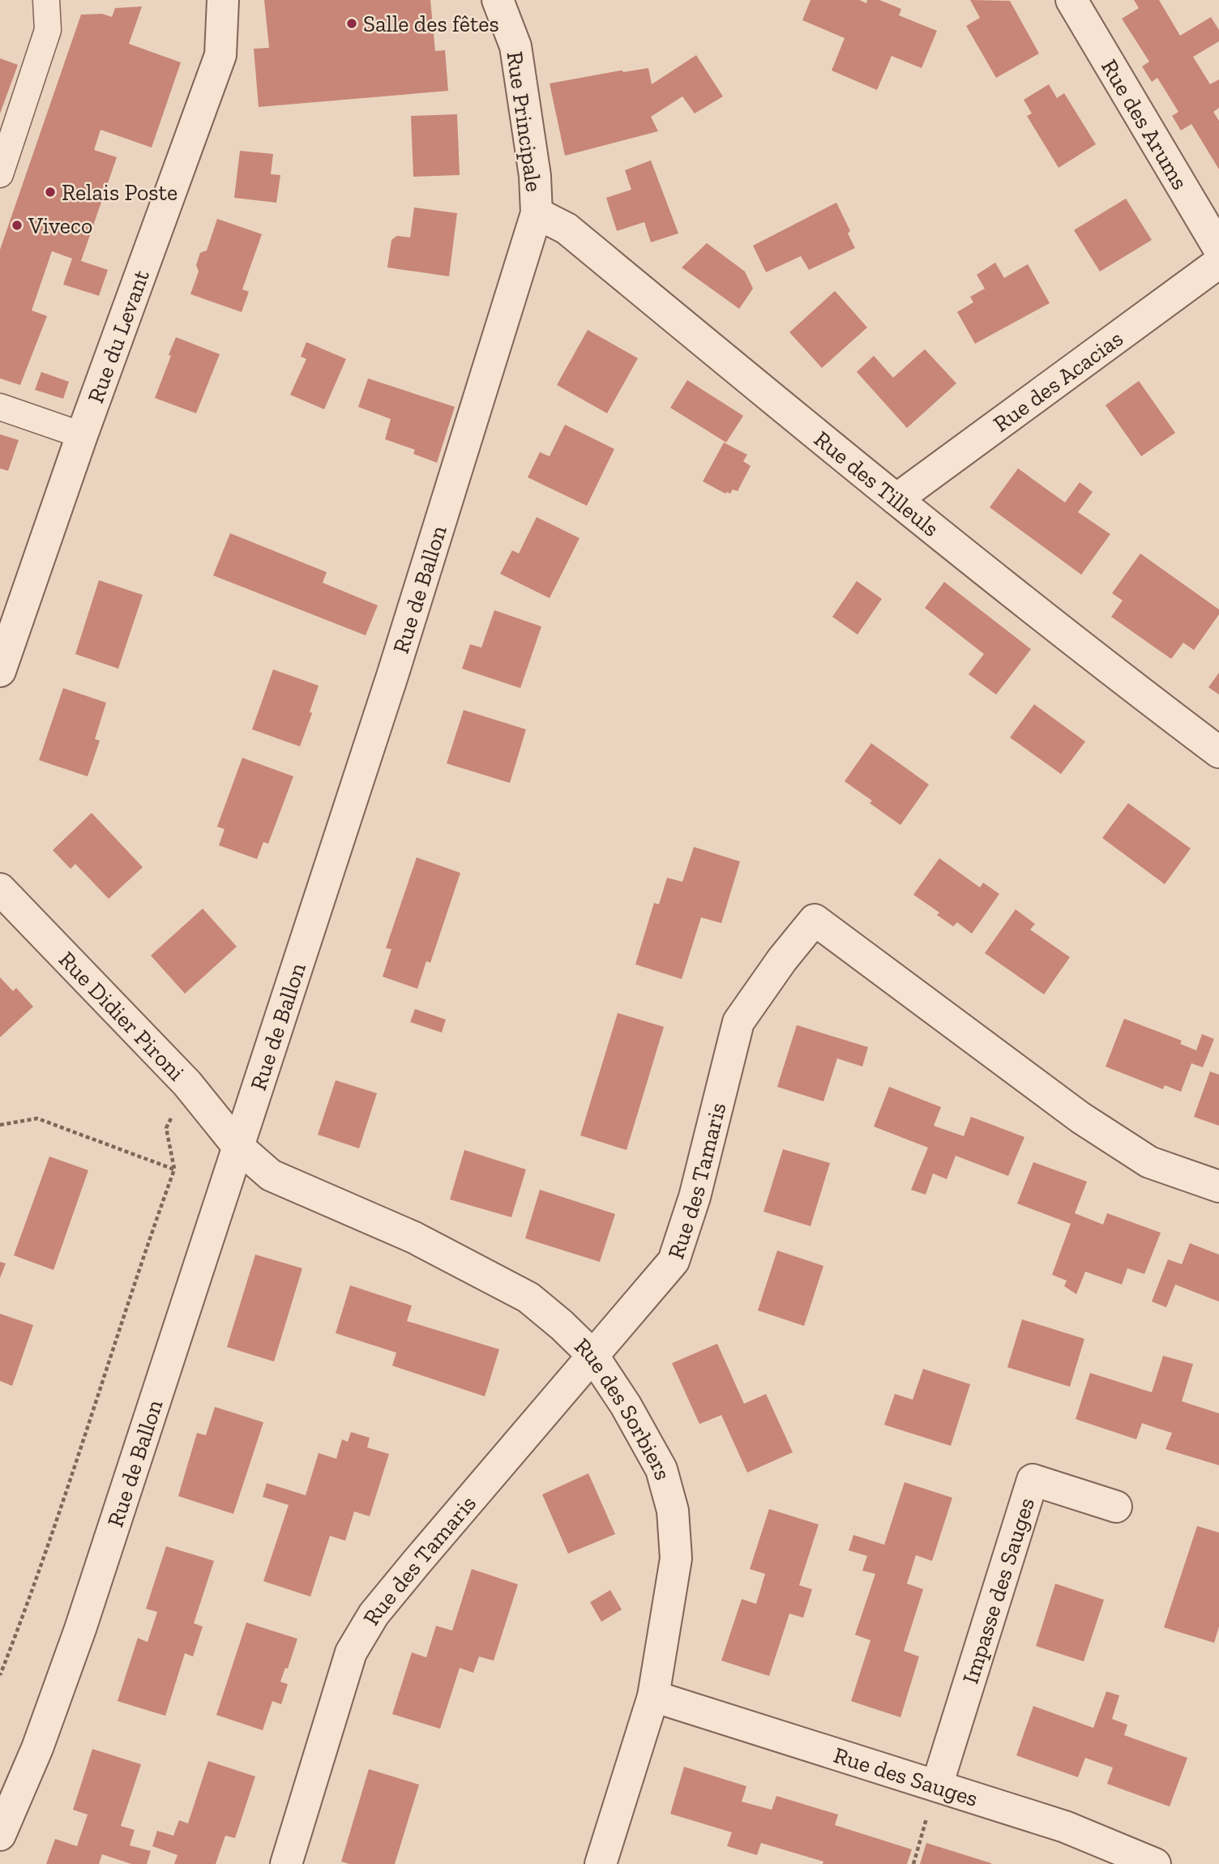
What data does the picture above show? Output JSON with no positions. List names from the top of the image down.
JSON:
{
  "streets": {
    "street": [
      "Rue Principale",
      "Rue des Arums",
      "Rue du Levant",
      "Rue des Acacias",
      "Rue des Tilleuls",
      "Rue de Ballon",
      "Rue Didier Pironi",
      "Rue des Tamaris",
      "Rue des Sorbiers",
      "Impasse des Sauges",
      "Rue des Sauges"
    ]
  },
  "crossings": [
    ["Rue Principale", "Rue des Tilleuls"],
    ["Rue Principale", "Rue de Ballon"],
    ["Rue des Acacias", "Rue des Tilleuls"],
    ["Rue des Tilleuls", "Rue de Ballon"],
    ["Rue de Ballon", "Rue Didier Pironi"],
    ["Rue de Ballon", "Rue des Sorbiers"],
    ["Rue Didier Pironi", "Rue des Sorbiers"],
    ["Rue des Tamaris", "Rue des Sorbiers"],
    ["Rue des Sorbiers", "Rue des Sauges"],
    ["Impasse des Sauges", "Rue des Sauges"]
  ],
  "places": ["Salle des fêtes", "Relais Poste", "Viveco"]
}
